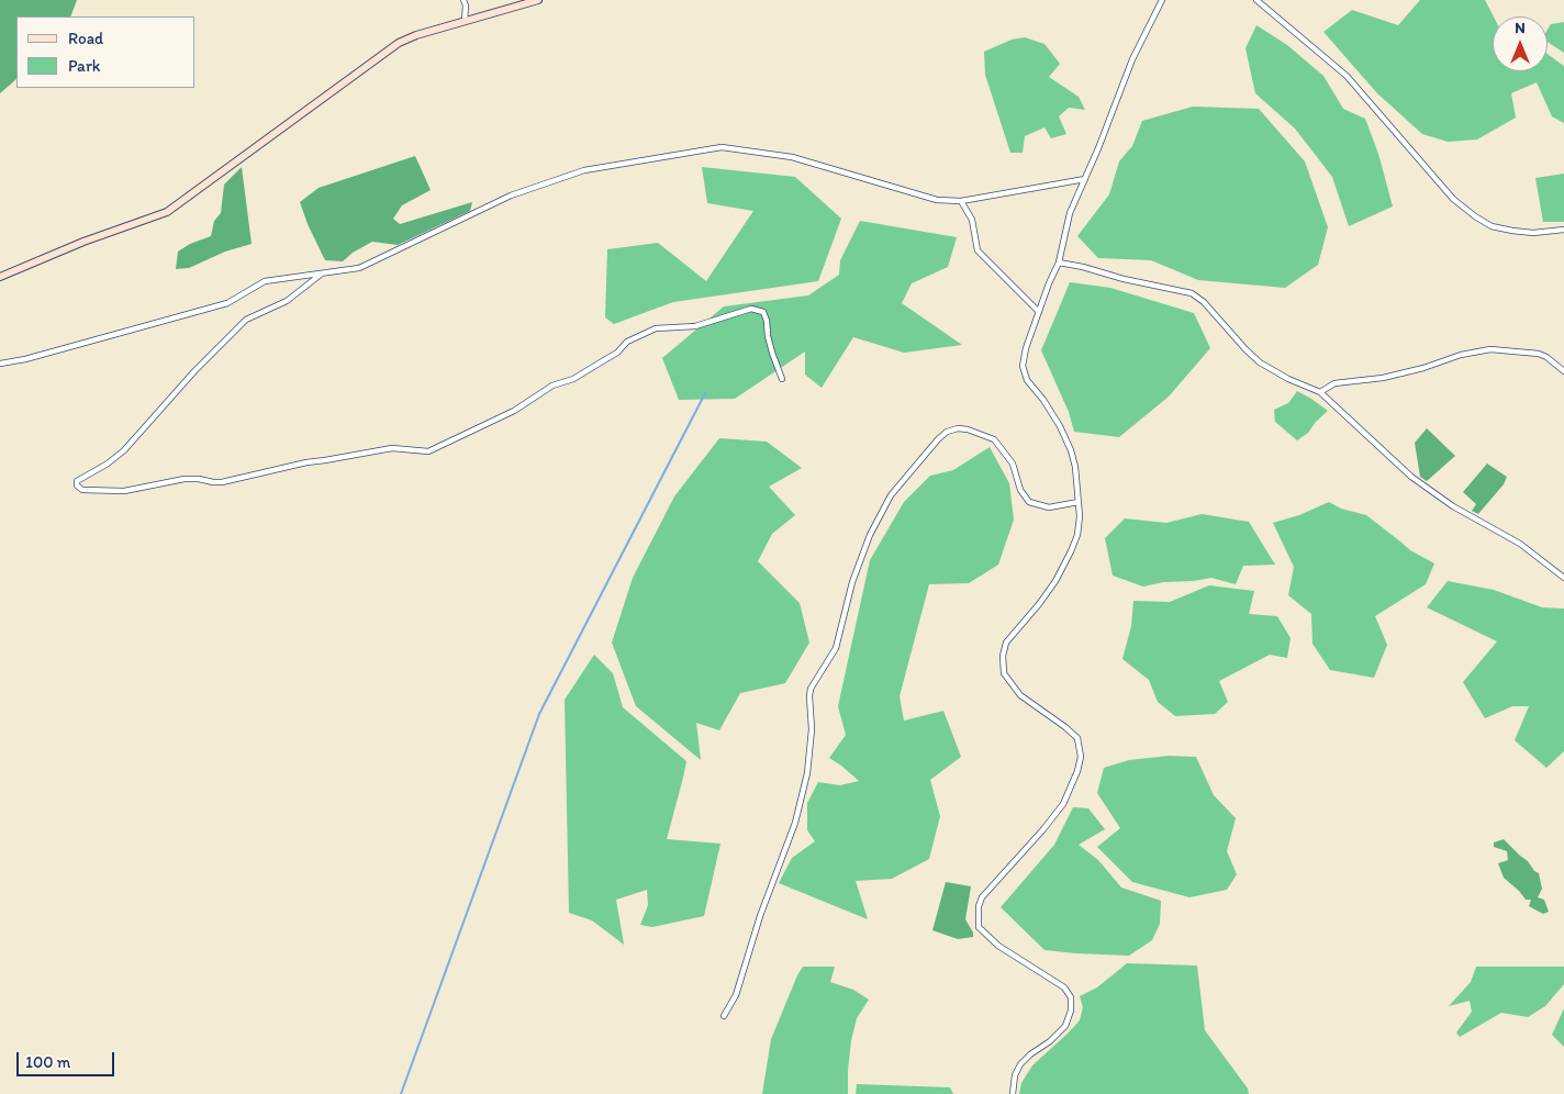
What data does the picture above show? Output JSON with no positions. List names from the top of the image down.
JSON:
{
  "legend": ["Road", "Park"],
  "scale_bar": "100 m",
  "north": "top"
}
